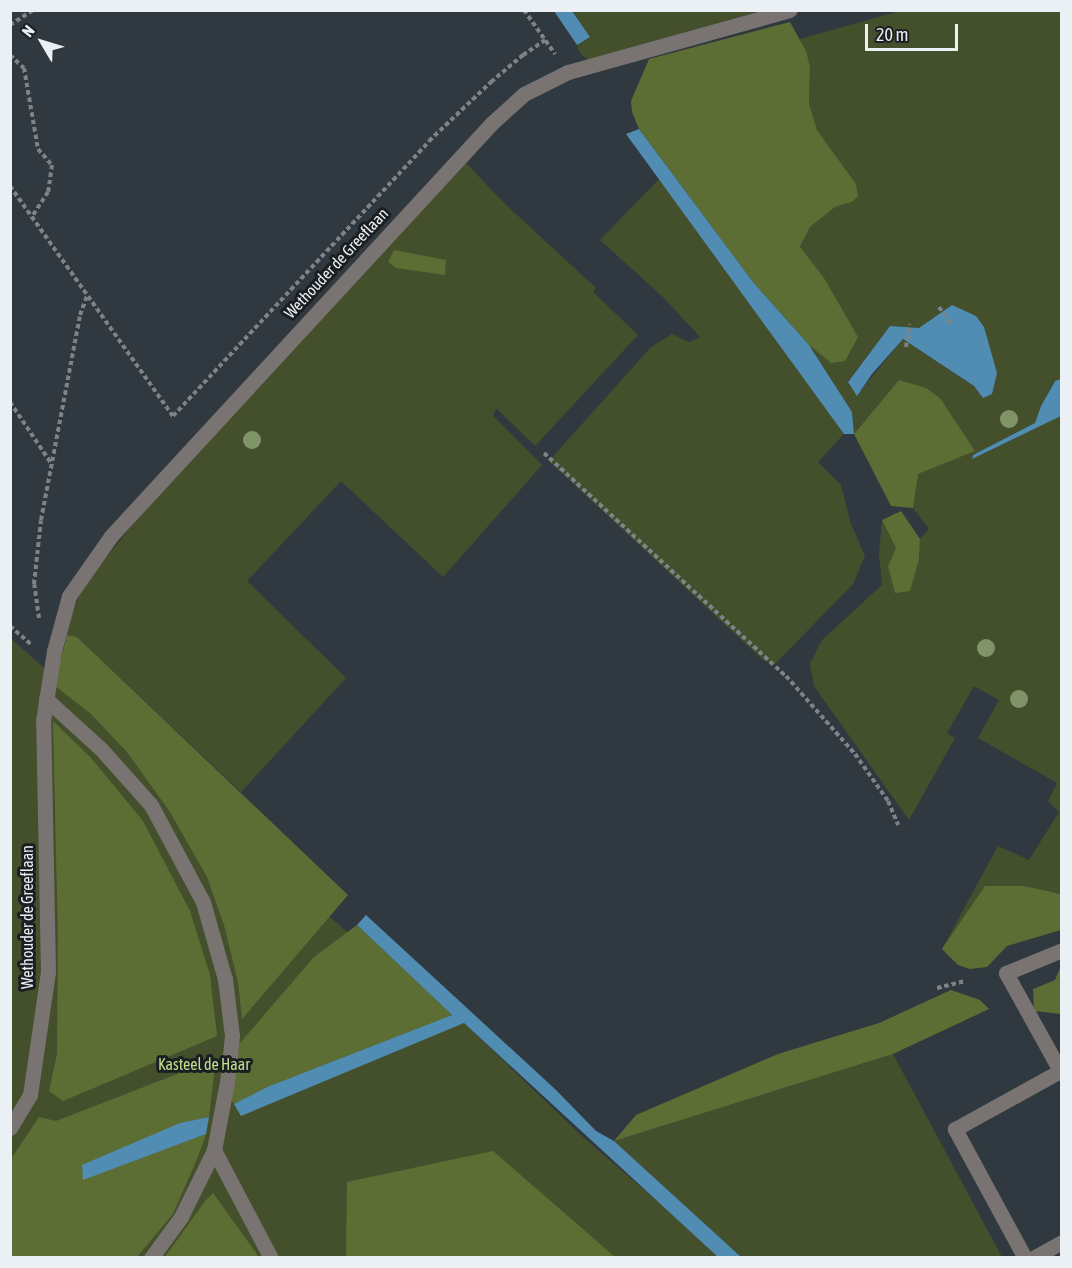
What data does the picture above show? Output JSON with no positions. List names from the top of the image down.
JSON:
{
  "streets": {
    "street": ["Wethouder de Greeflaan"]
  },
  "parks": ["Kasteel de Haar"],
  "scale_bar": "20 m",
  "north": "top left"
}
